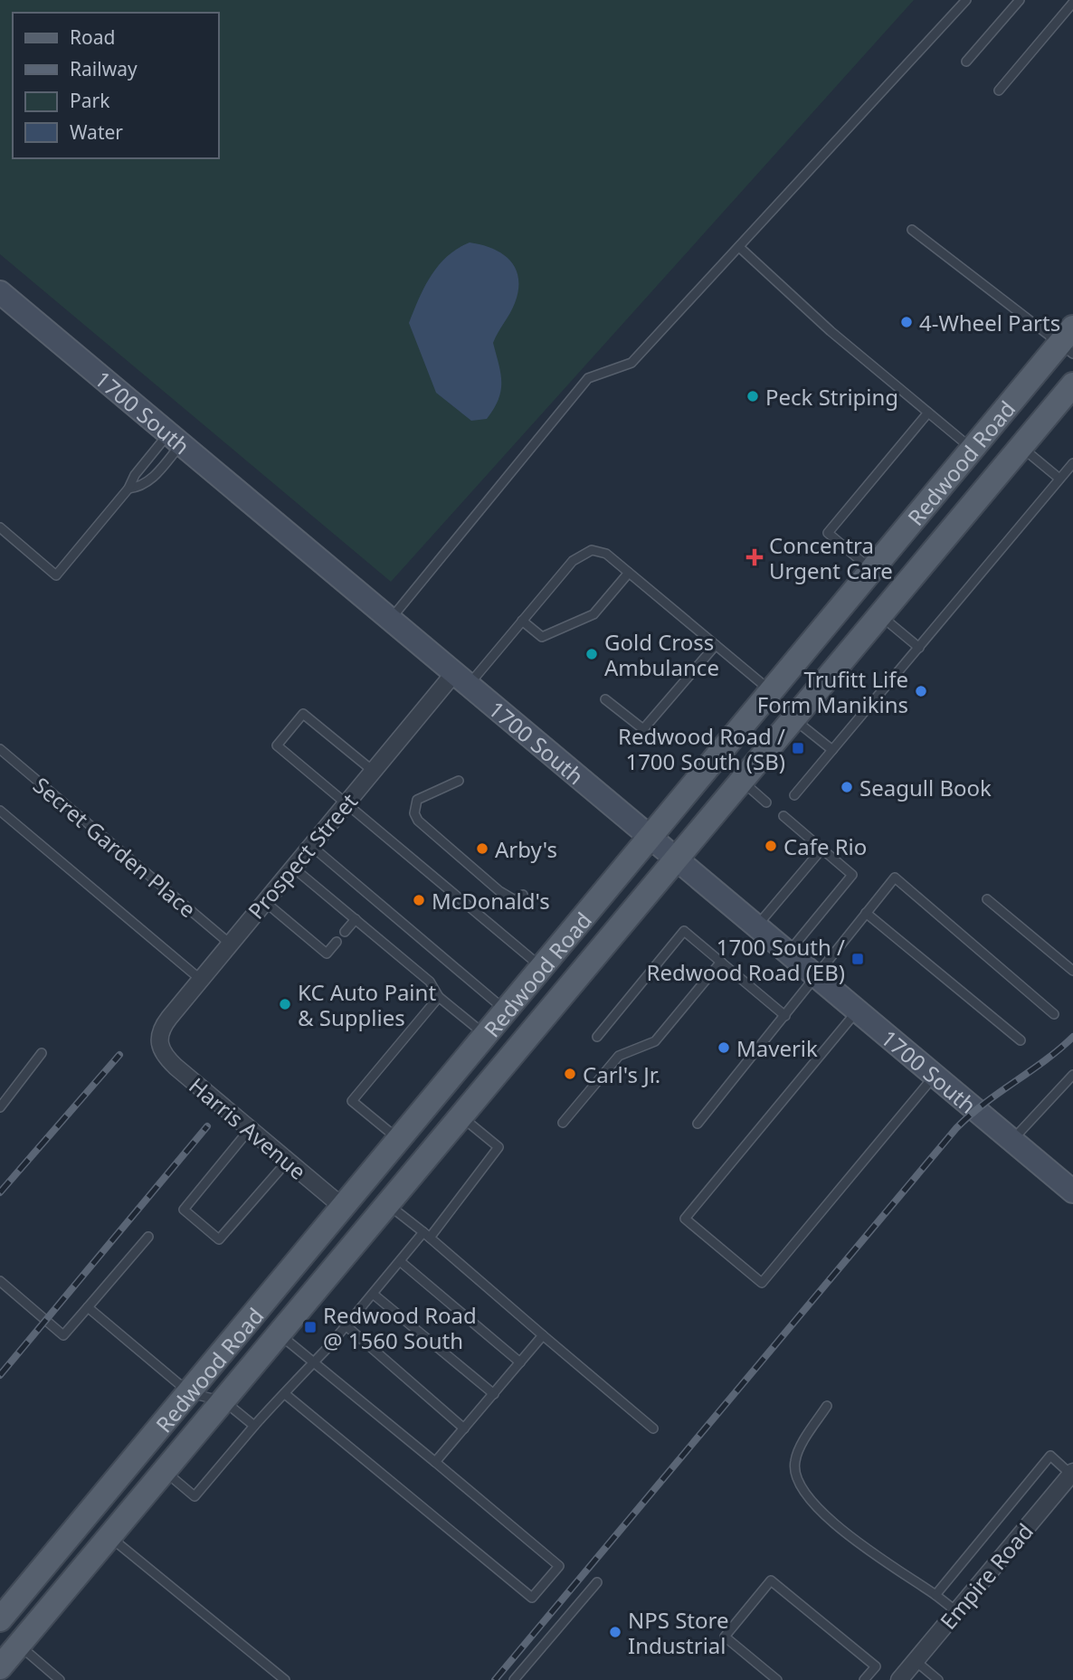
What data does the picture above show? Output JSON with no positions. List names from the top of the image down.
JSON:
{
  "streets": {
    "main road": ["Redwood Road"],
    "street": [
      "1700 South",
      "Prospect Street",
      "Harris Avenue",
      "Empire Road"
    ],
    "lane": ["Secret Garden Place"]
  },
  "crossings": [
    ["1700 South", "Redwood Road"],
    ["1700 South", "Prospect Street"],
    ["Redwood Road", "Harris Avenue"],
    ["Secret Garden Place", "Prospect Street"],
    ["Prospect Street", "Harris Avenue"]
  ],
  "places": {
    "other": [
      "4-Wheel Parts",
      "Peck Striping",
      "Gold Cross Ambulance",
      "Trufitt Life Form Manikins",
      "Seagull Book",
      "Cafe Rio",
      "Arby's",
      "McDonald's",
      "KC Auto Paint & Supplies",
      "Maverik",
      "Carl's Jr.",
      "NPS Store Industrial"
    ],
    "health": ["Concentra Urgent Care"],
    "transit": ["Redwood Road / 1700 South (SB)", "1700 South / Redwood Road (EB)", "Redwood Road @ 1560 South"]
  },
  "legend": [
    "Road",
    "Railway",
    "Park",
    "Water"
  ]
}
